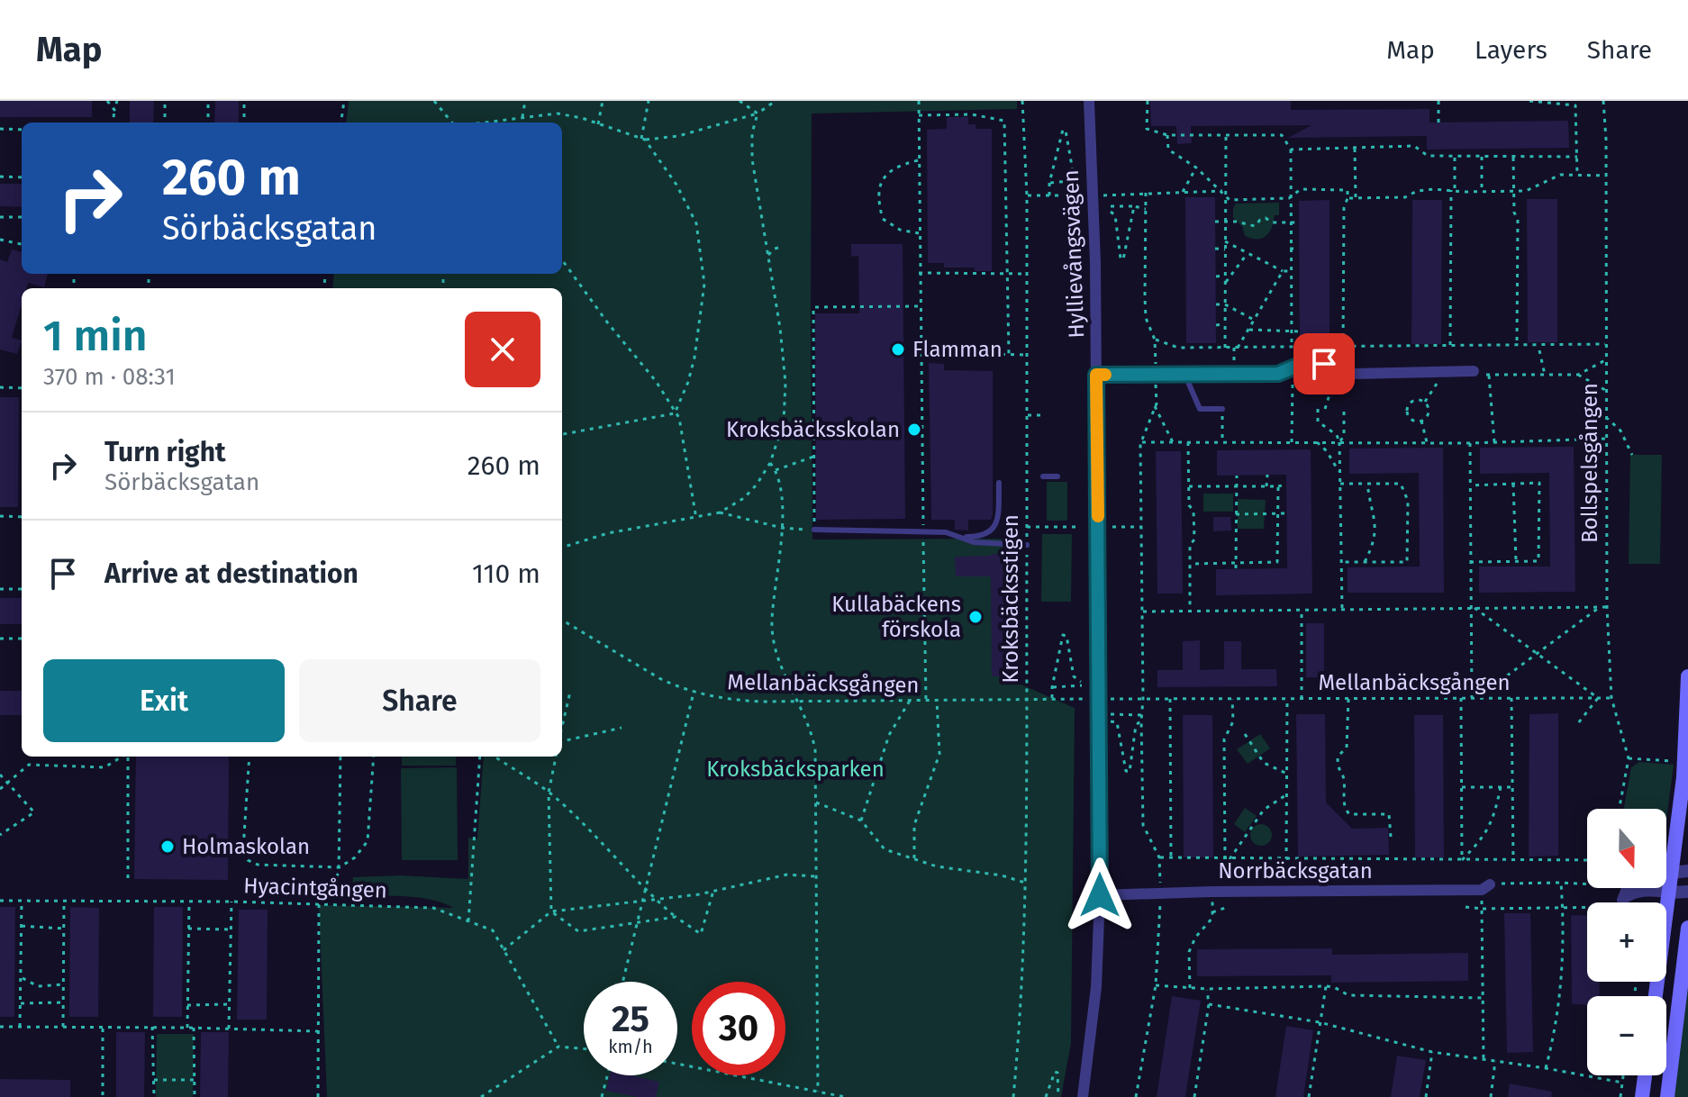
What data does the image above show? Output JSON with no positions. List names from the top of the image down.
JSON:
{
  "streets": {
    "street": ["Hyllievångsvägen", "Norrbäcksgatan"],
    "path": [
      "Bollspelsgången",
      "Kroksbäcksstigen",
      "Mellanbäcksgången",
      "Hyacintgången"
    ]
  },
  "crossings": [
    ["Hyllievångsvägen", "Norrbäcksgatan"],
    ["Bollspelsgången", "Mellanbäcksgången"],
    ["Kroksbäcksstigen", "Mellanbäcksgången"]
  ],
  "parks": ["Kroksbäcksparken"],
  "places": [
    "Flamman",
    "Kroksbäcksskolan",
    "Kullabäckens förskola",
    "Holmaskolan"
  ],
  "north": "bottom",
  "page": {
    "header": "Map",
    "nav": ["Map", "Layers", "Share"],
    "turn": ["260 m", "Sörbäcksgatan"],
    "heading": ["1 min", "370 m · 08:31"],
    "list": [
      {
        "name": "Turn right",
        "note": "Sörbäcksgatan",
        "value": "260 m"
      },
      {
        "name": "Arrive at destination",
        "value": "110 m"
      }
    ],
    "buttons": ["Exit", "Share"],
    "map_buttons": ["+", "−"],
    "speed": "25 km/h",
    "limit": "30"
  }
}
